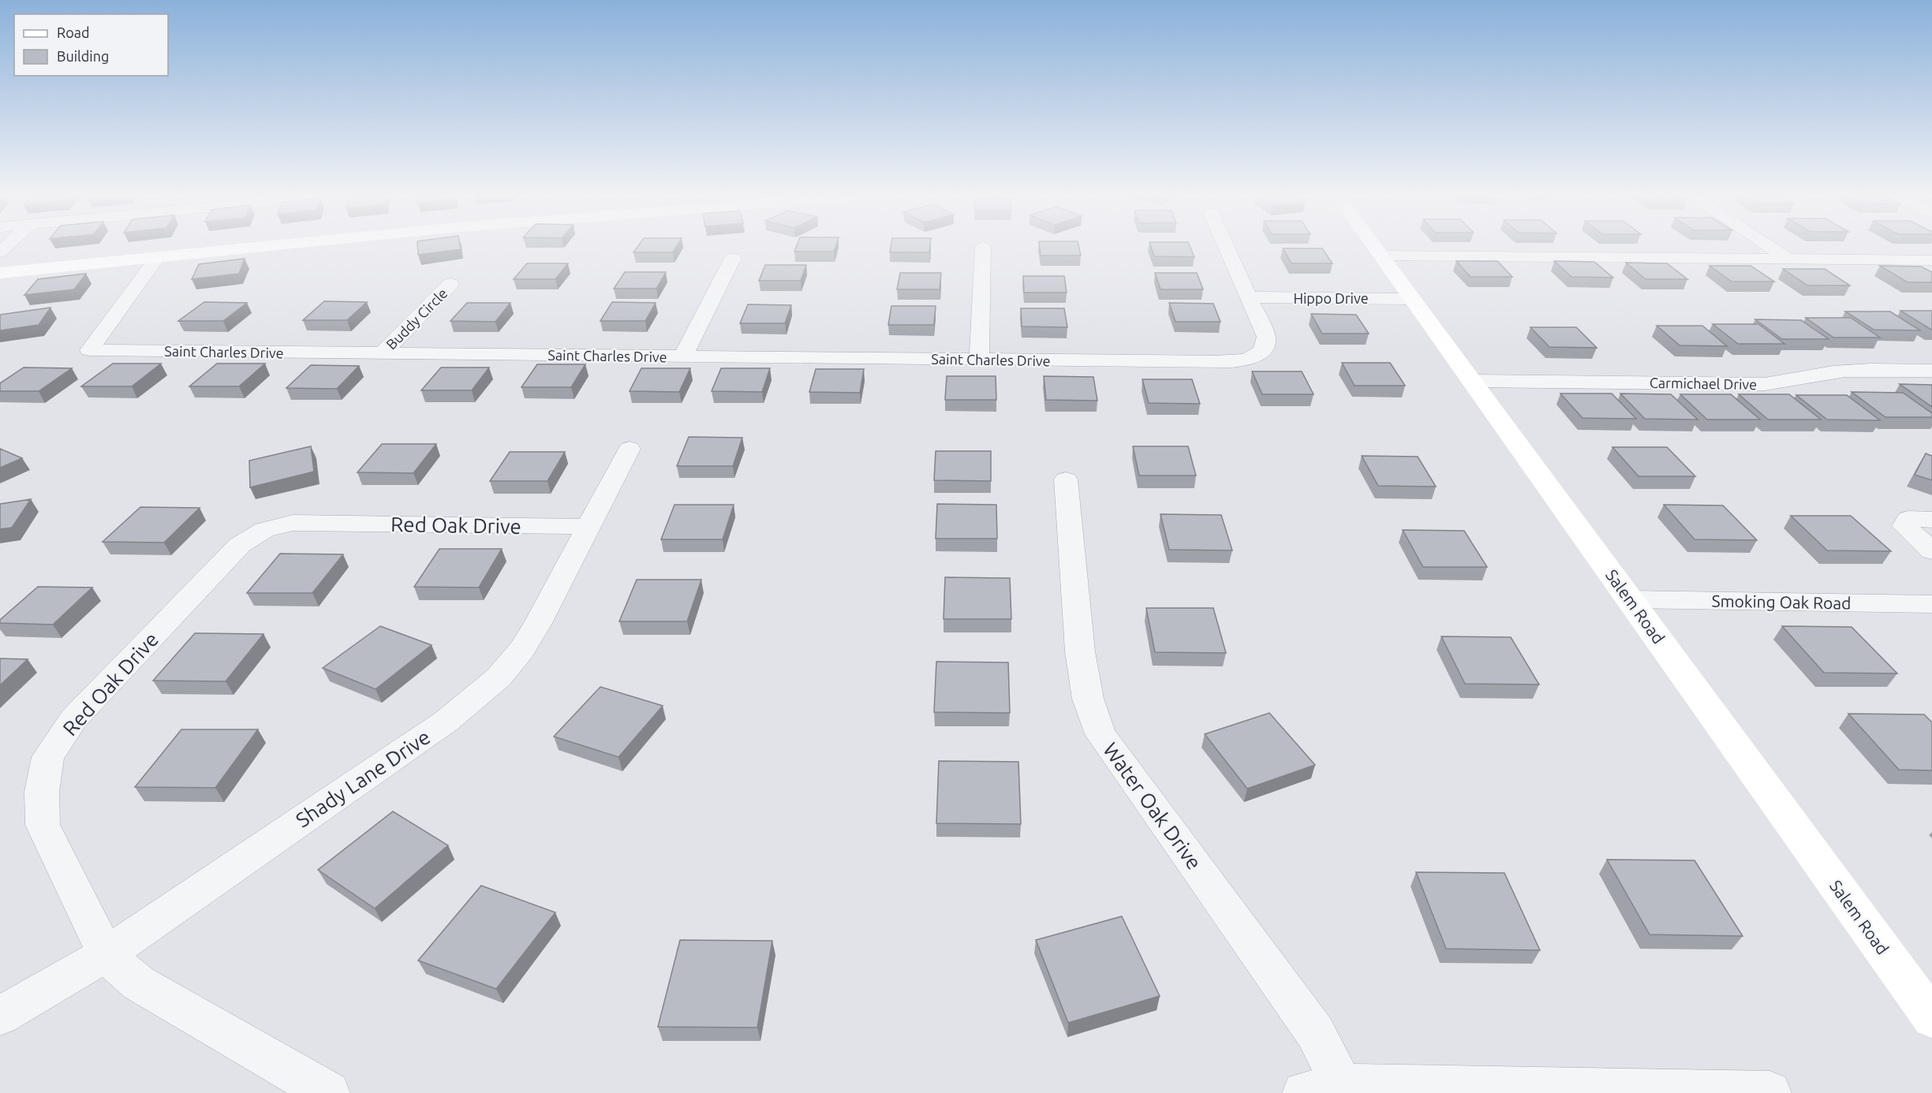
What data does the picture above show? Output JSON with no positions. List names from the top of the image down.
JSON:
{
  "streets": {
    "main road": ["Salem Road"],
    "street": [
      "Hippo Drive",
      "Buddy Circle",
      "Saint Charles Drive",
      "Carmichael Drive",
      "Red Oak Drive",
      "Smoking Oak Road",
      "Shady Lane Drive",
      "Water Oak Drive"
    ]
  },
  "crossings": [
    ["Hippo Drive", "Saint Charles Drive"],
    ["Hippo Drive", "Salem Road"],
    ["Buddy Circle", "Saint Charles Drive"],
    ["Carmichael Drive", "Salem Road"],
    ["Red Oak Drive", "Shady Lane Drive"],
    ["Smoking Oak Road", "Salem Road"]
  ],
  "legend": ["Road", "Building"]
}
